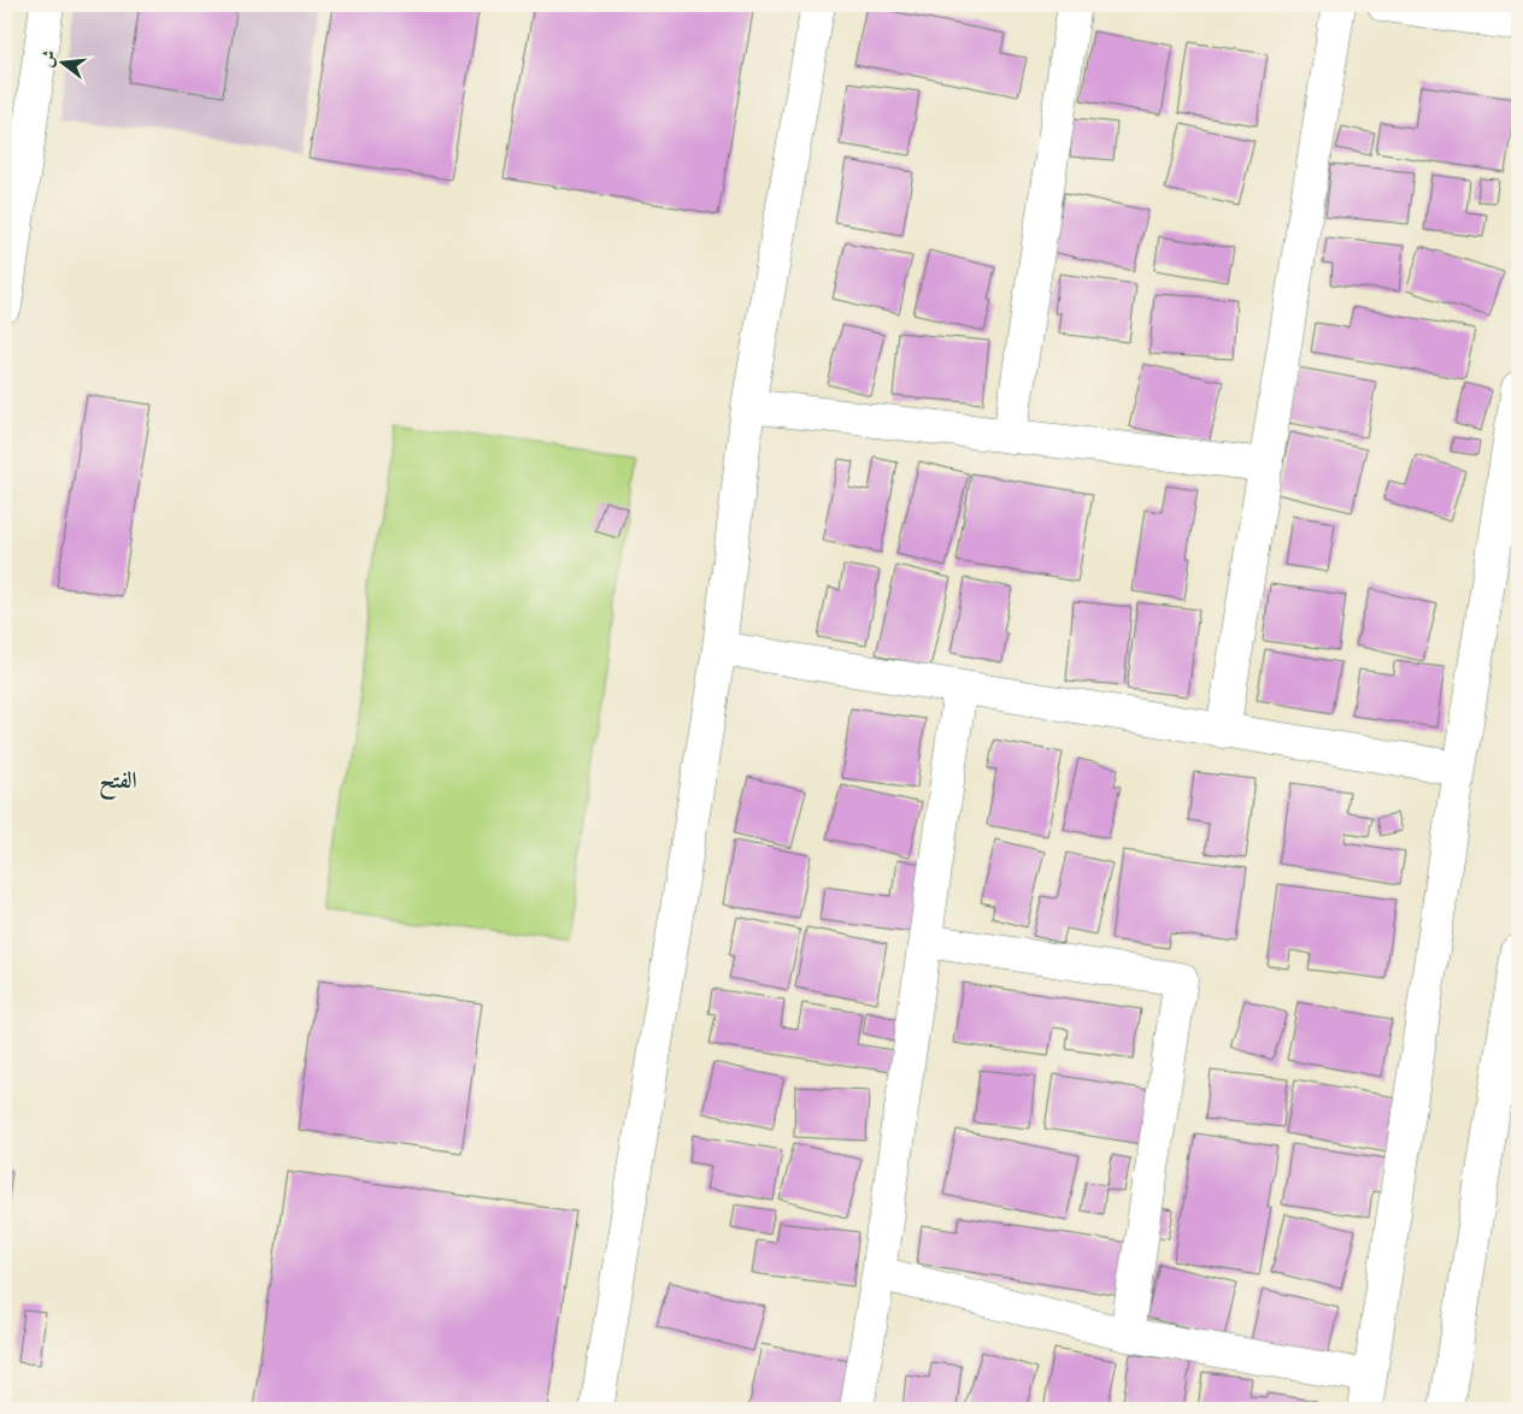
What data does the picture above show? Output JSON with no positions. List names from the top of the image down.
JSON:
{
  "districts": ["الفتح"],
  "north": "left"
}
